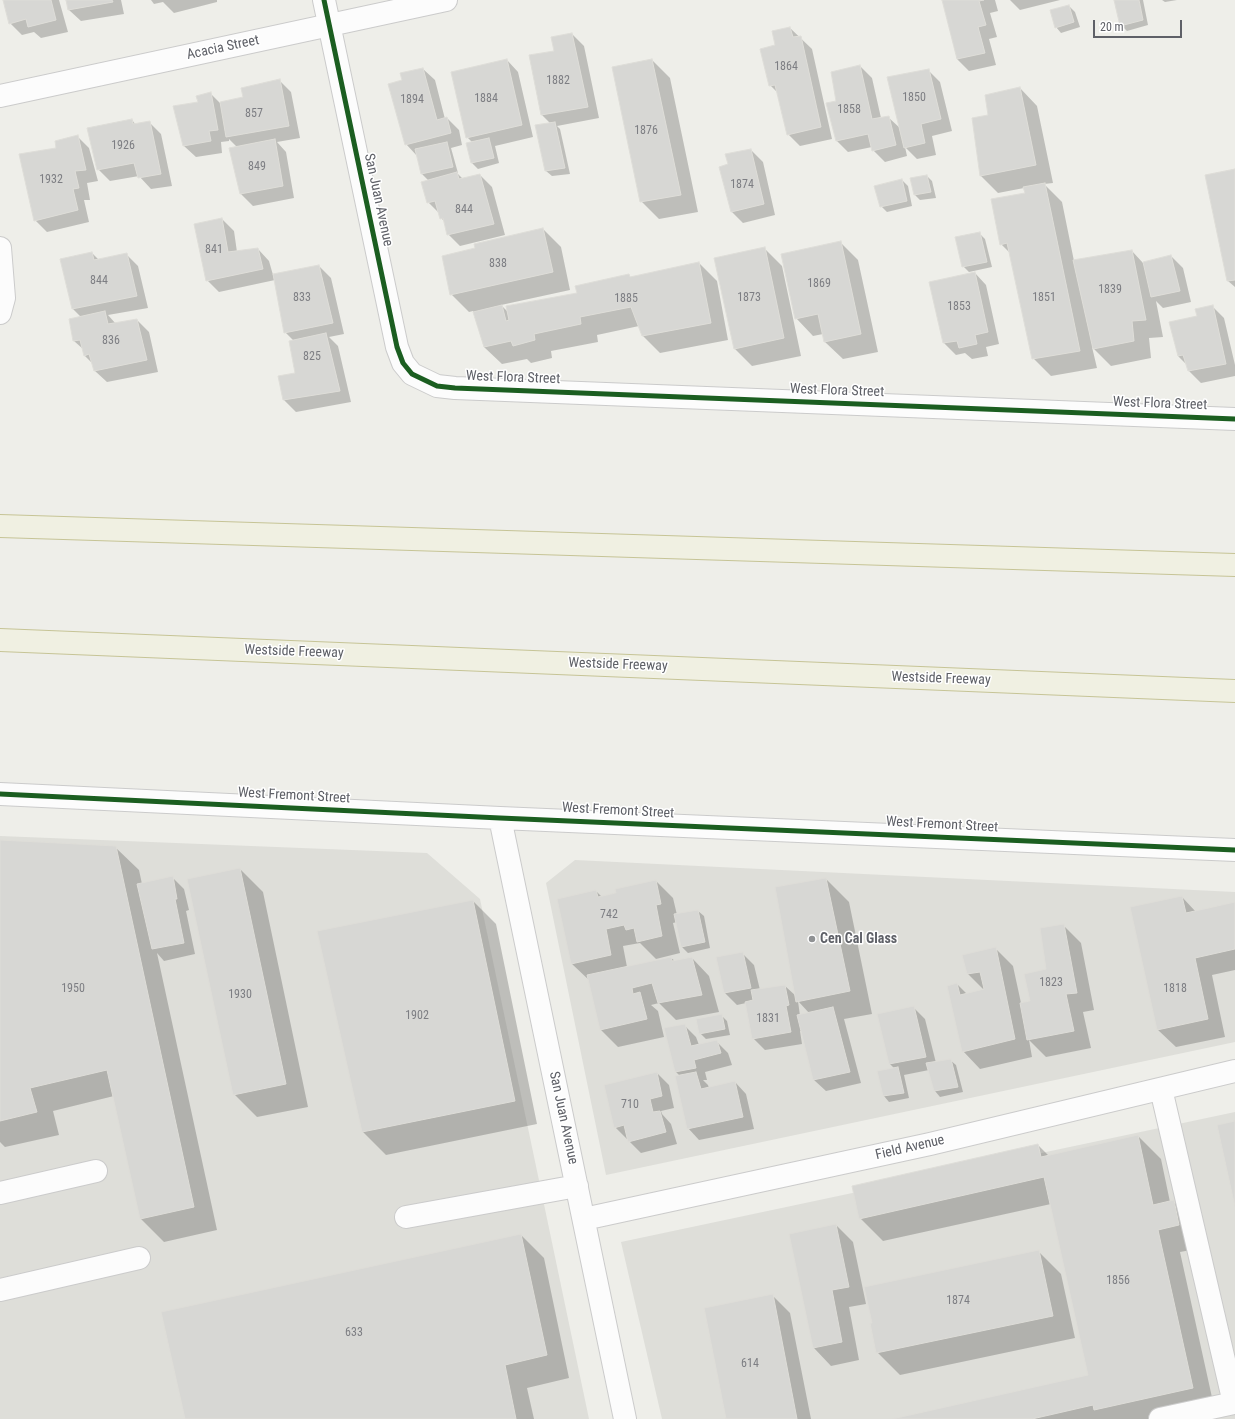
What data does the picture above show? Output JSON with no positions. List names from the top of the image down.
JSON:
{
  "streets": {
    "highway": ["Westside Freeway"],
    "street": [
      "Acacia Street",
      "San Juan Avenue",
      "West Flora Street",
      "West Fremont Street",
      "Field Avenue"
    ]
  },
  "crossings": [
    ["Acacia Street", "San Juan Avenue"],
    ["San Juan Avenue", "West Flora Street"],
    ["San Juan Avenue", "West Fremont Street"],
    ["San Juan Avenue", "Field Avenue"]
  ],
  "places": ["Cen Cal Glass"],
  "house_numbers": [
    "1864",
    "1882",
    "1850",
    "1884",
    "1894",
    "1858",
    "857",
    "1876",
    "1926",
    "849",
    "1932",
    "1874",
    "844",
    "841",
    "838",
    "844",
    "1869",
    "1839",
    "833",
    "1873",
    "1851",
    "1885",
    "1853",
    "836",
    "825",
    "742",
    "1823",
    "1950",
    "1818",
    "1930",
    "1902",
    "1831",
    "710",
    "1856",
    "1874",
    "633",
    "614"
  ],
  "scale_bar": "20 m"
}
